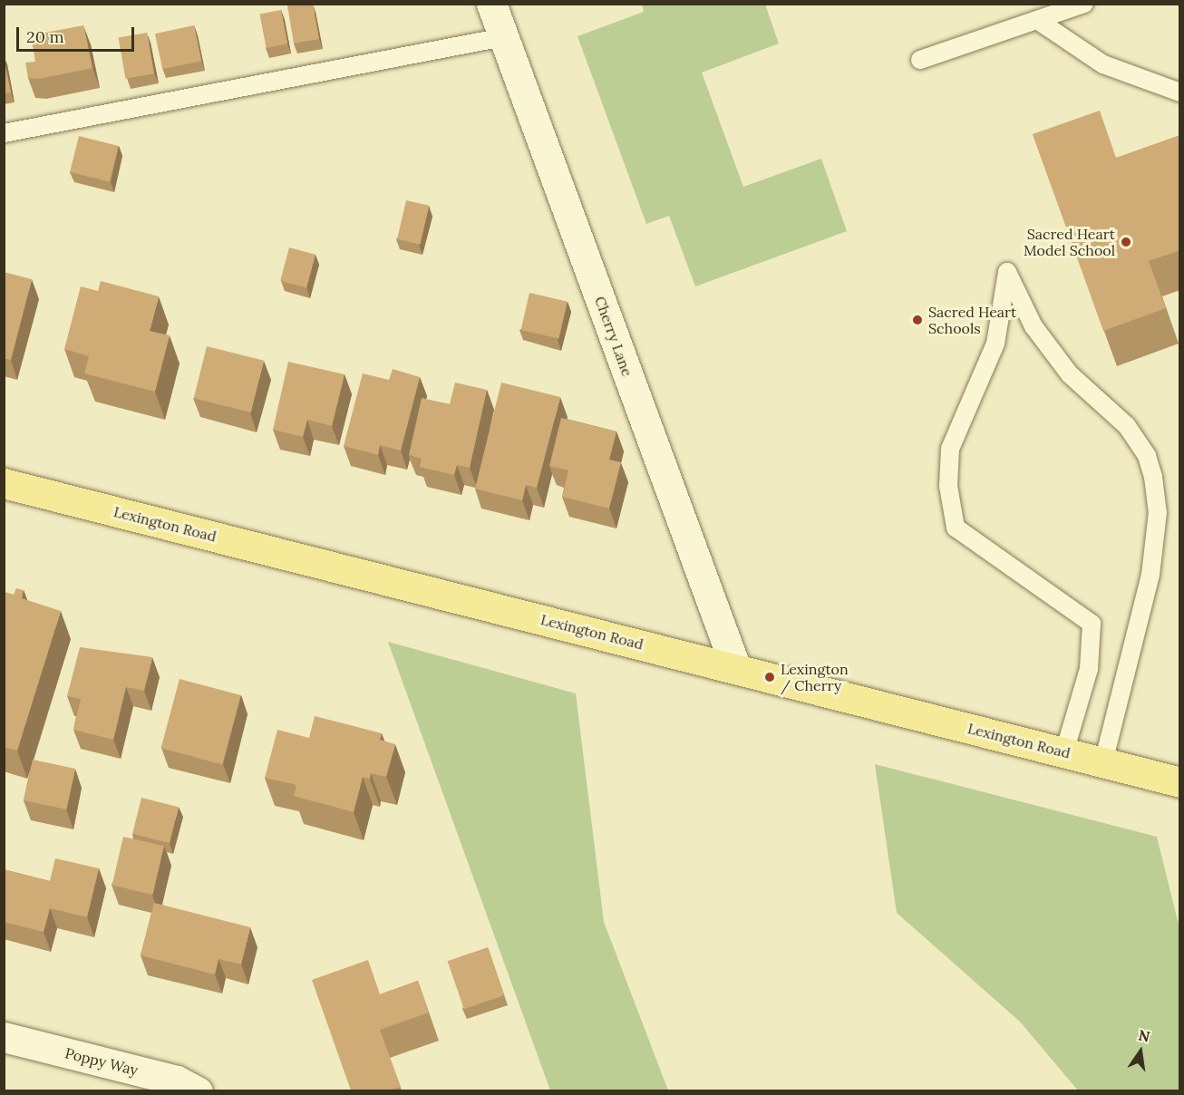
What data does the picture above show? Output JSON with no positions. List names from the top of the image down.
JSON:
{
  "streets": {
    "main road": ["Lexington Road"],
    "street": ["Cherry Lane", "Poppy Way"]
  },
  "crossings": [
    ["Cherry Lane", "Lexington Road"]
  ],
  "places": ["Sacred Heart Model School", "Sacred Heart Schools", "Lexington / Cherry"],
  "scale_bar": "20 m",
  "north": "top"
}
